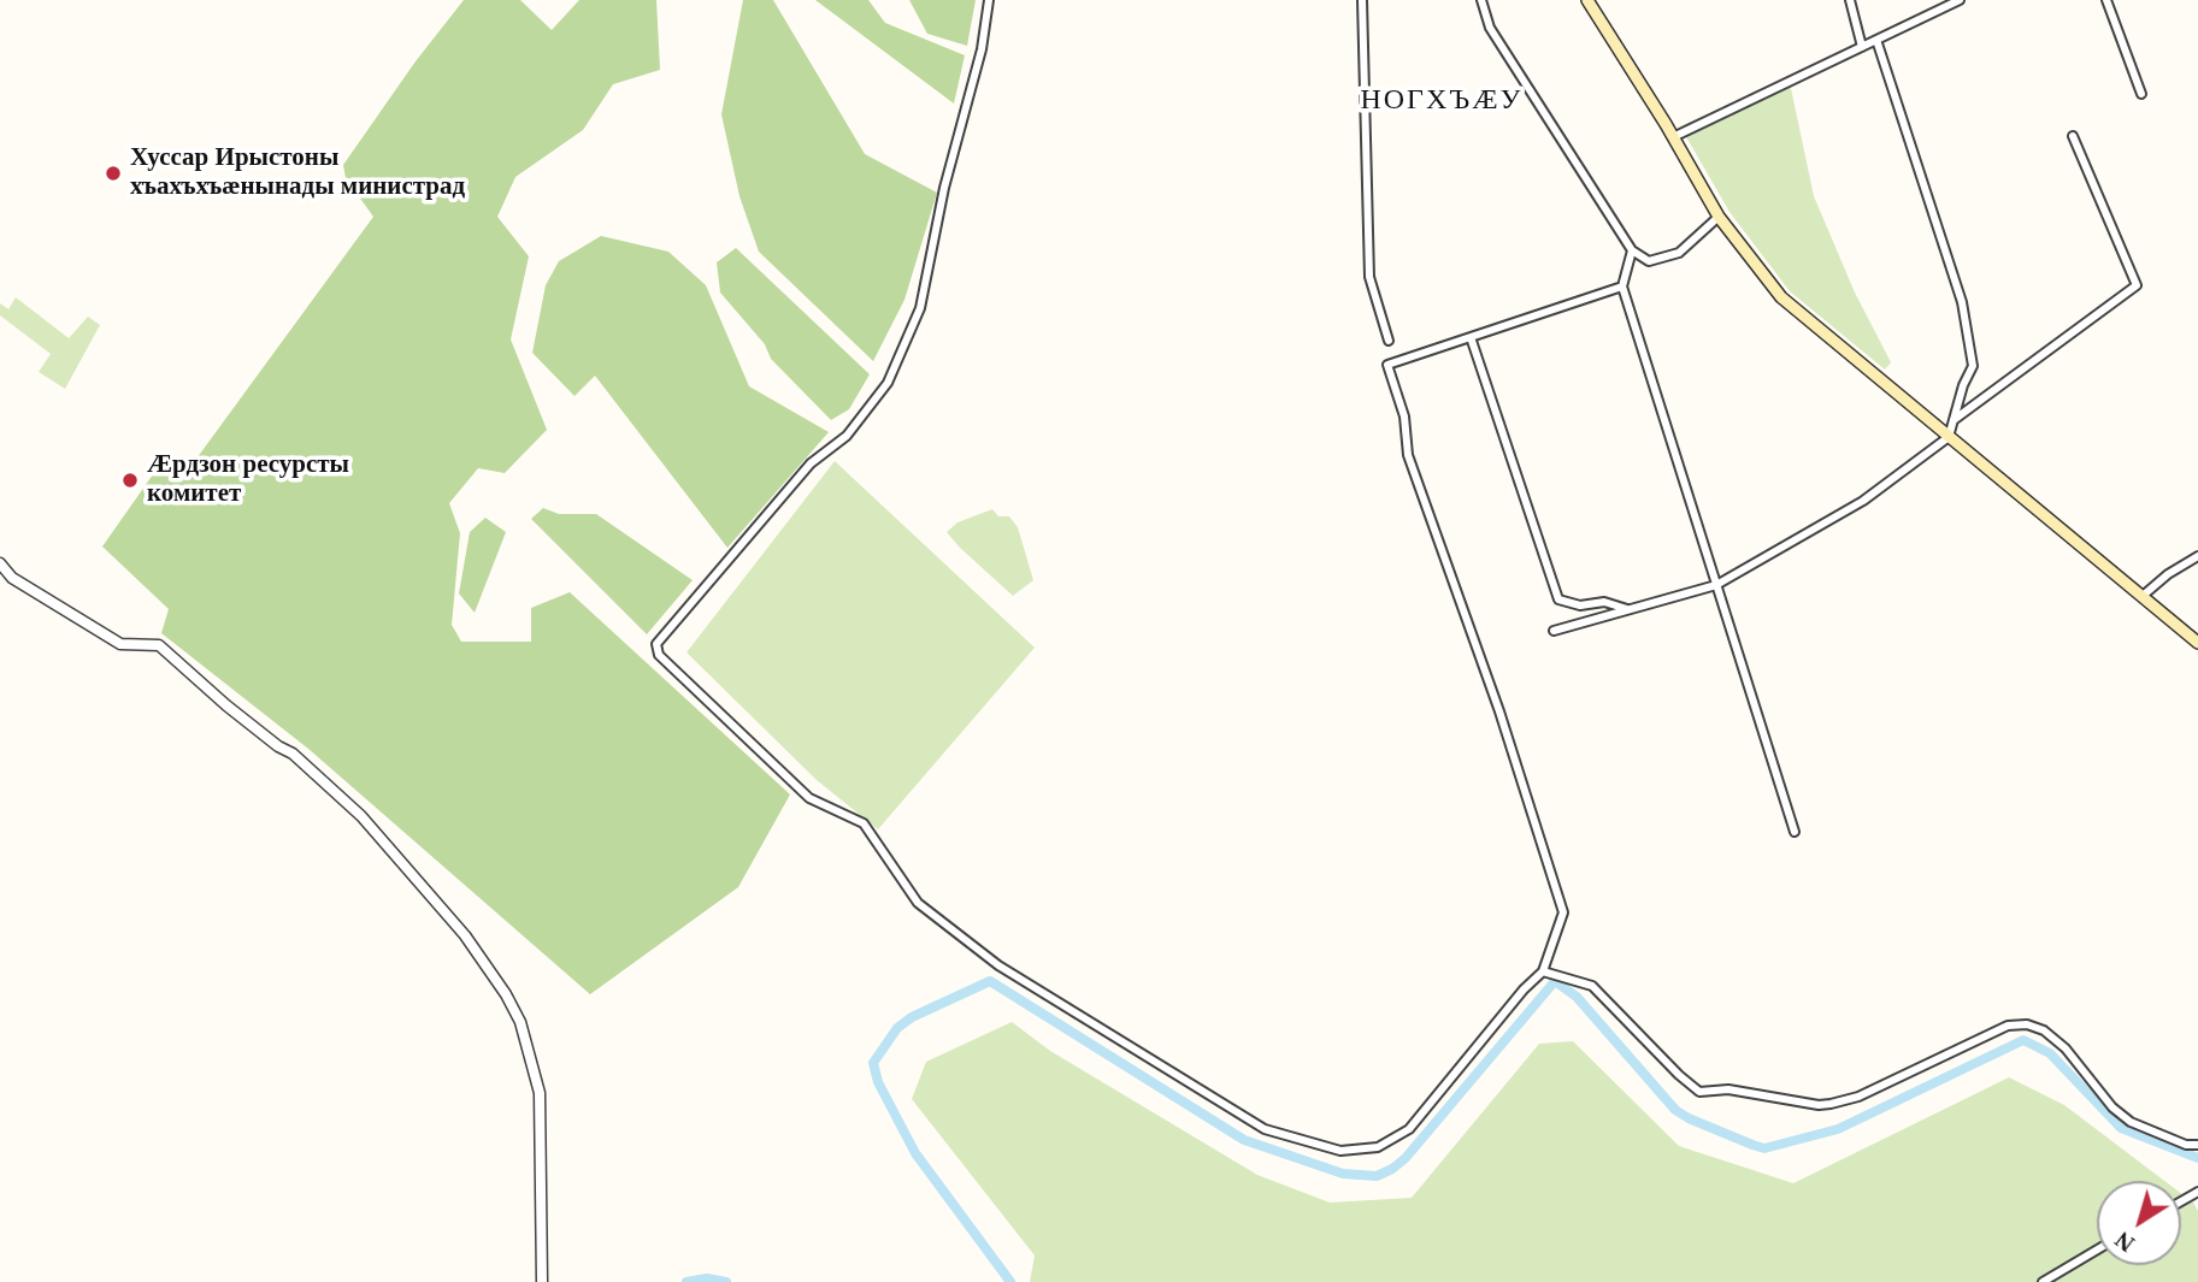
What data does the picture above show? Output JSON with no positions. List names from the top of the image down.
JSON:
{
  "districts": ["НОГХЪÆУ"],
  "places": ["Хуссар Ирыстоны хъахъхъæнынады министрад", "Æрдзон ресурсты комитет"],
  "north": "bottom left"
}
